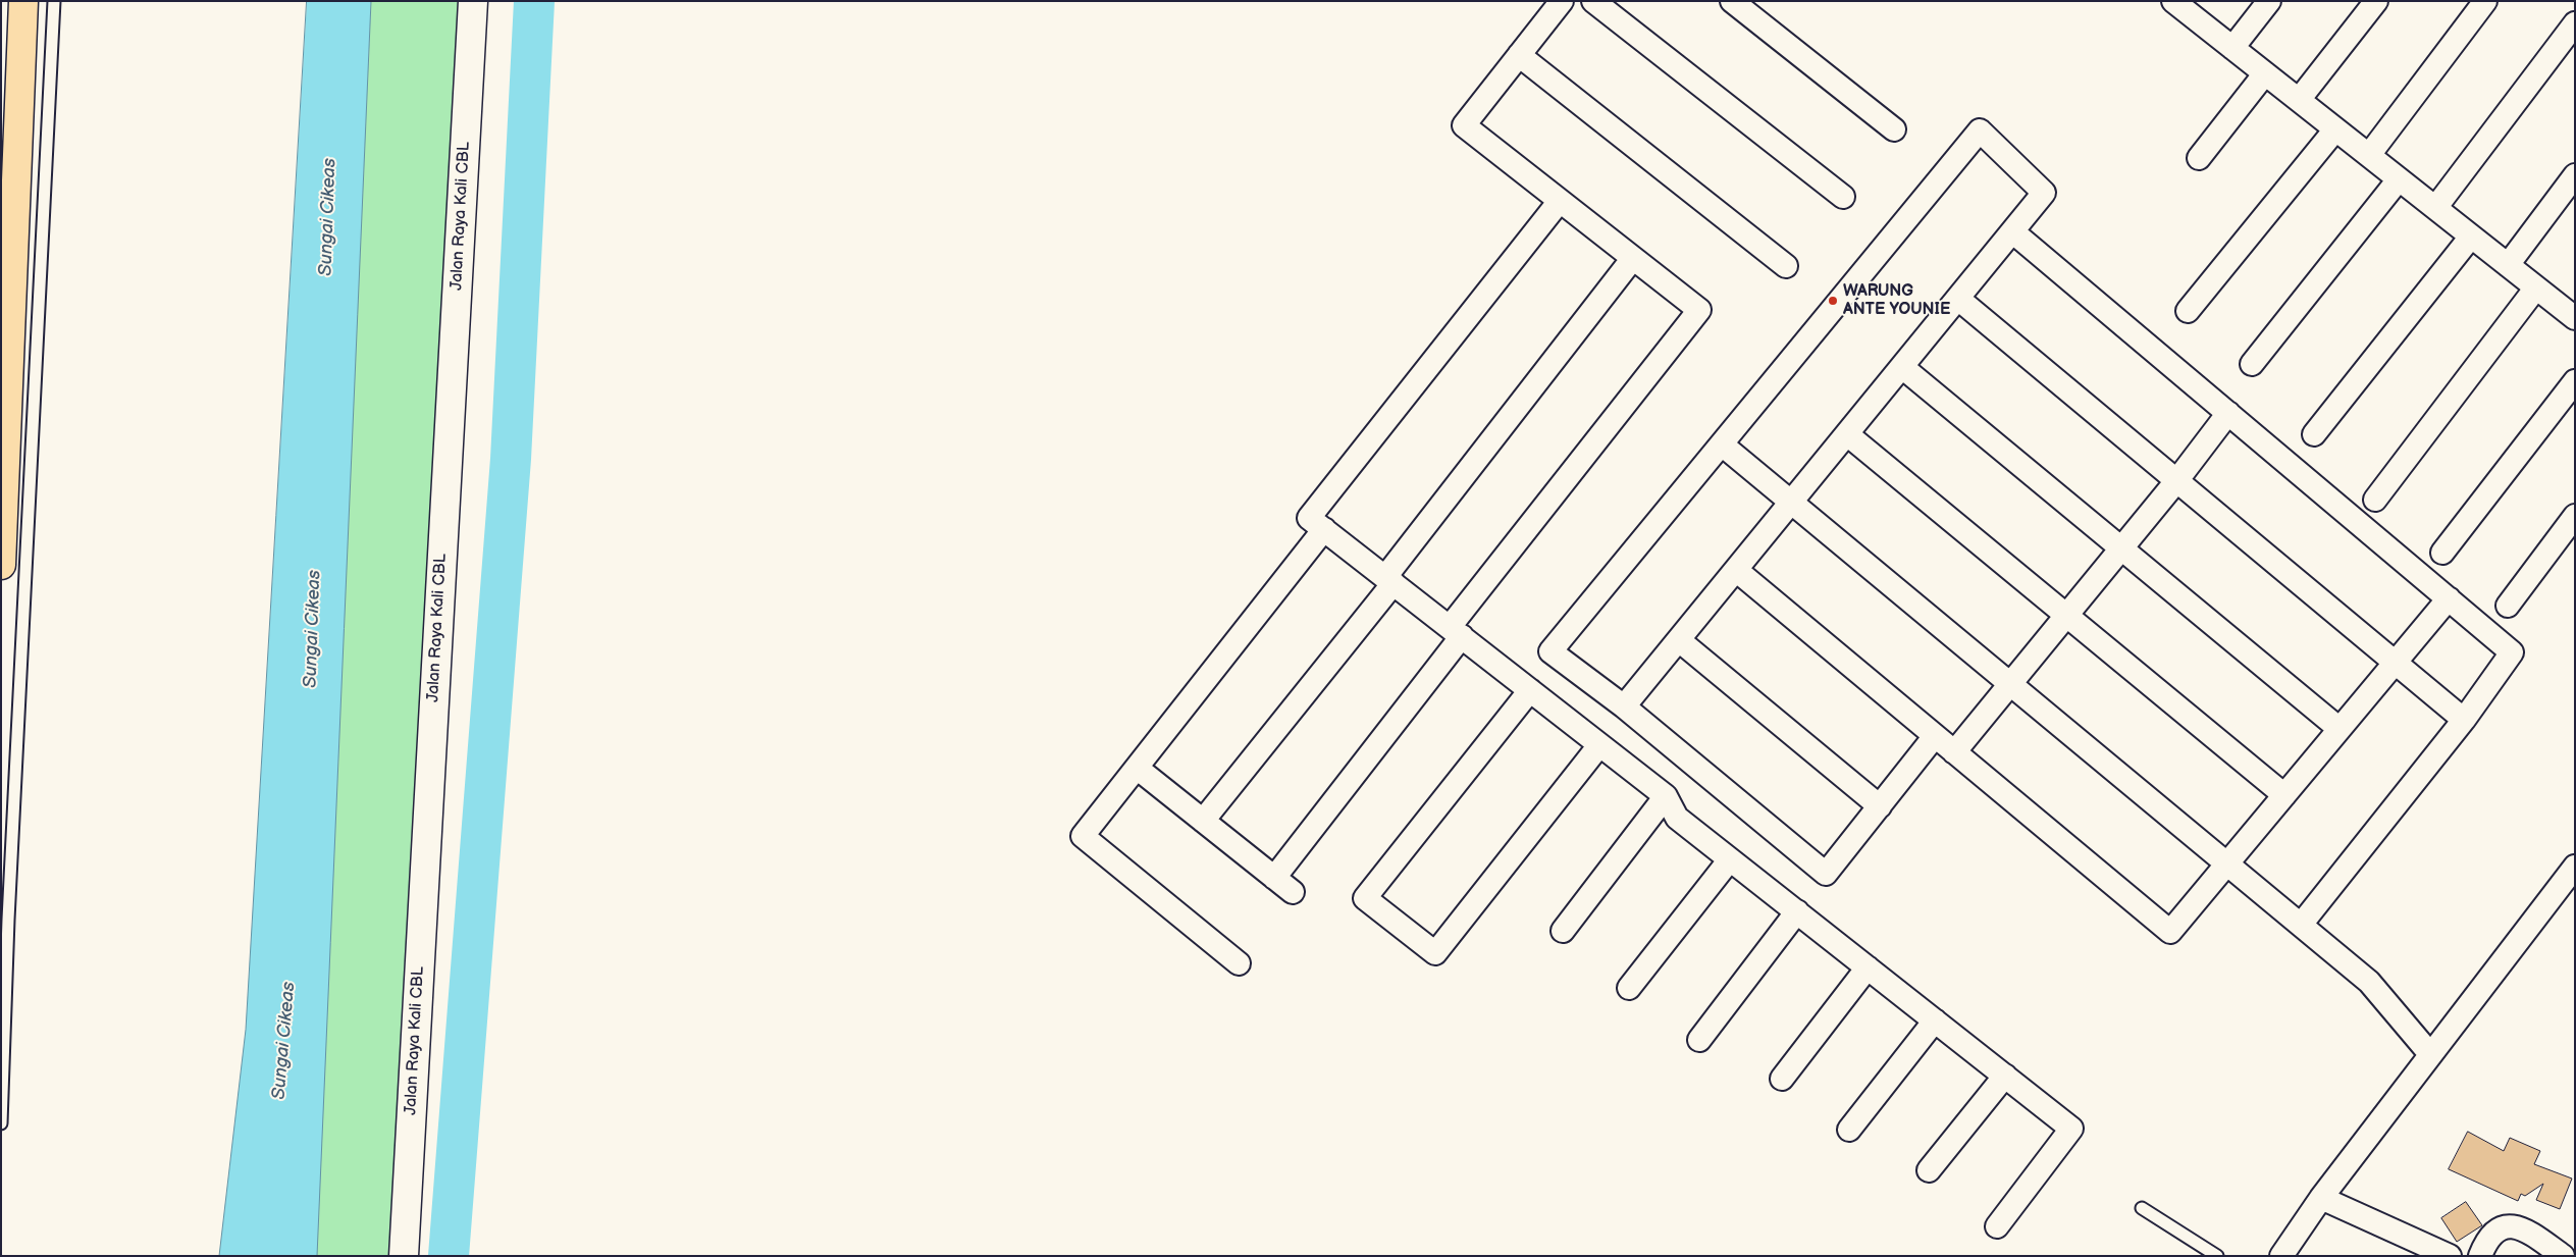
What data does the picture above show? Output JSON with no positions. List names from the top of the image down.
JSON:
{
  "streets": {
    "main road": ["Jalan Raya Kali CBL"]
  },
  "water": ["Sungai Cikeas"],
  "places": ["WARUNG ANTE YOUNIE"]
}
